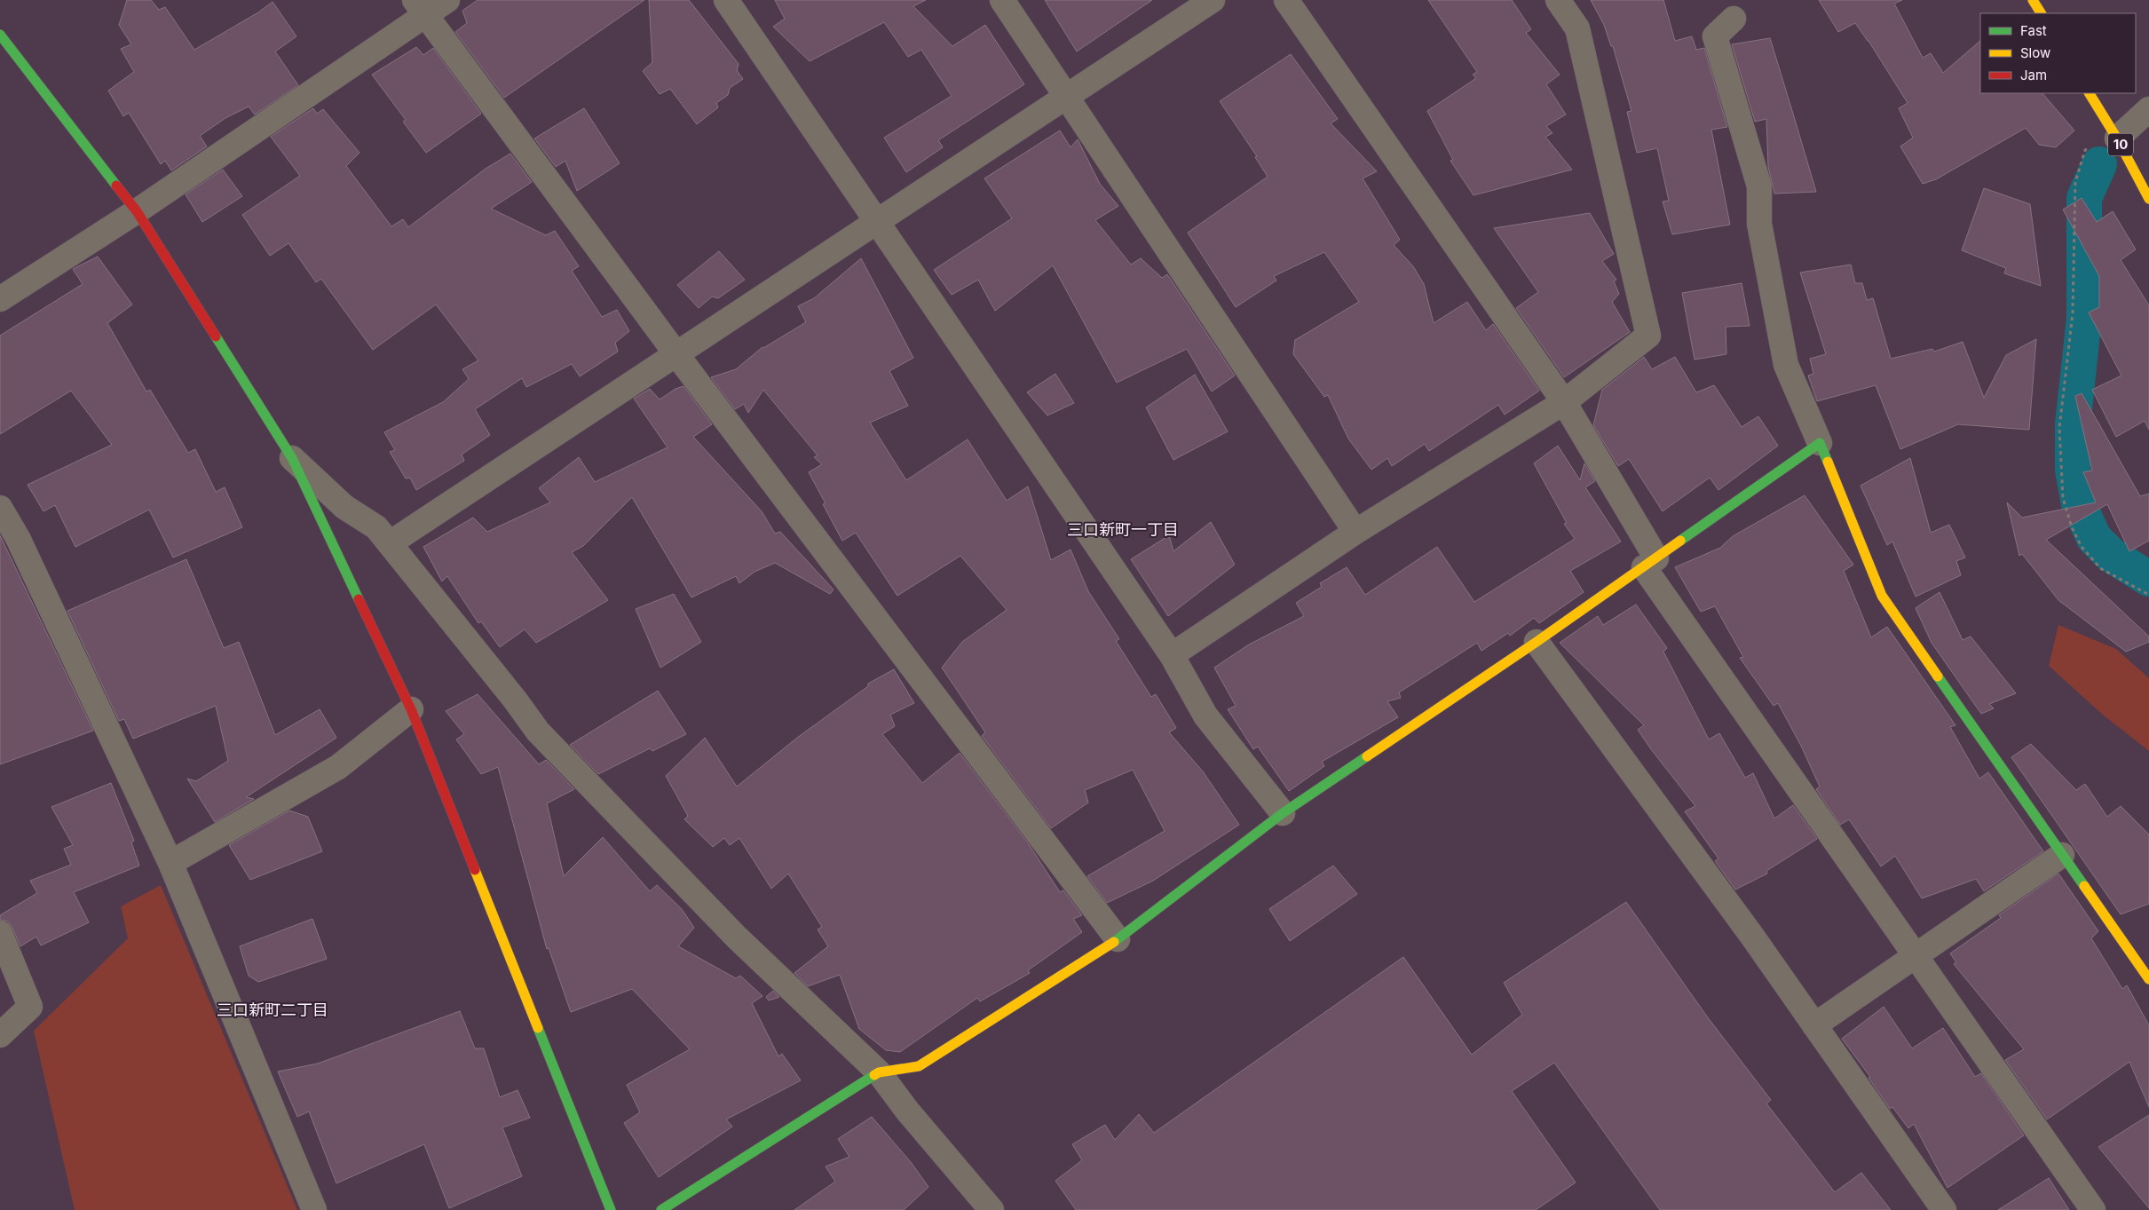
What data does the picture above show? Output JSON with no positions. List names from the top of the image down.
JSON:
{
  "streets": {
    "street": ["10"]
  },
  "districts": ["三口新町一丁目", "三口新町二丁目"],
  "legend": ["Fast", "Slow", "Jam"]
}
